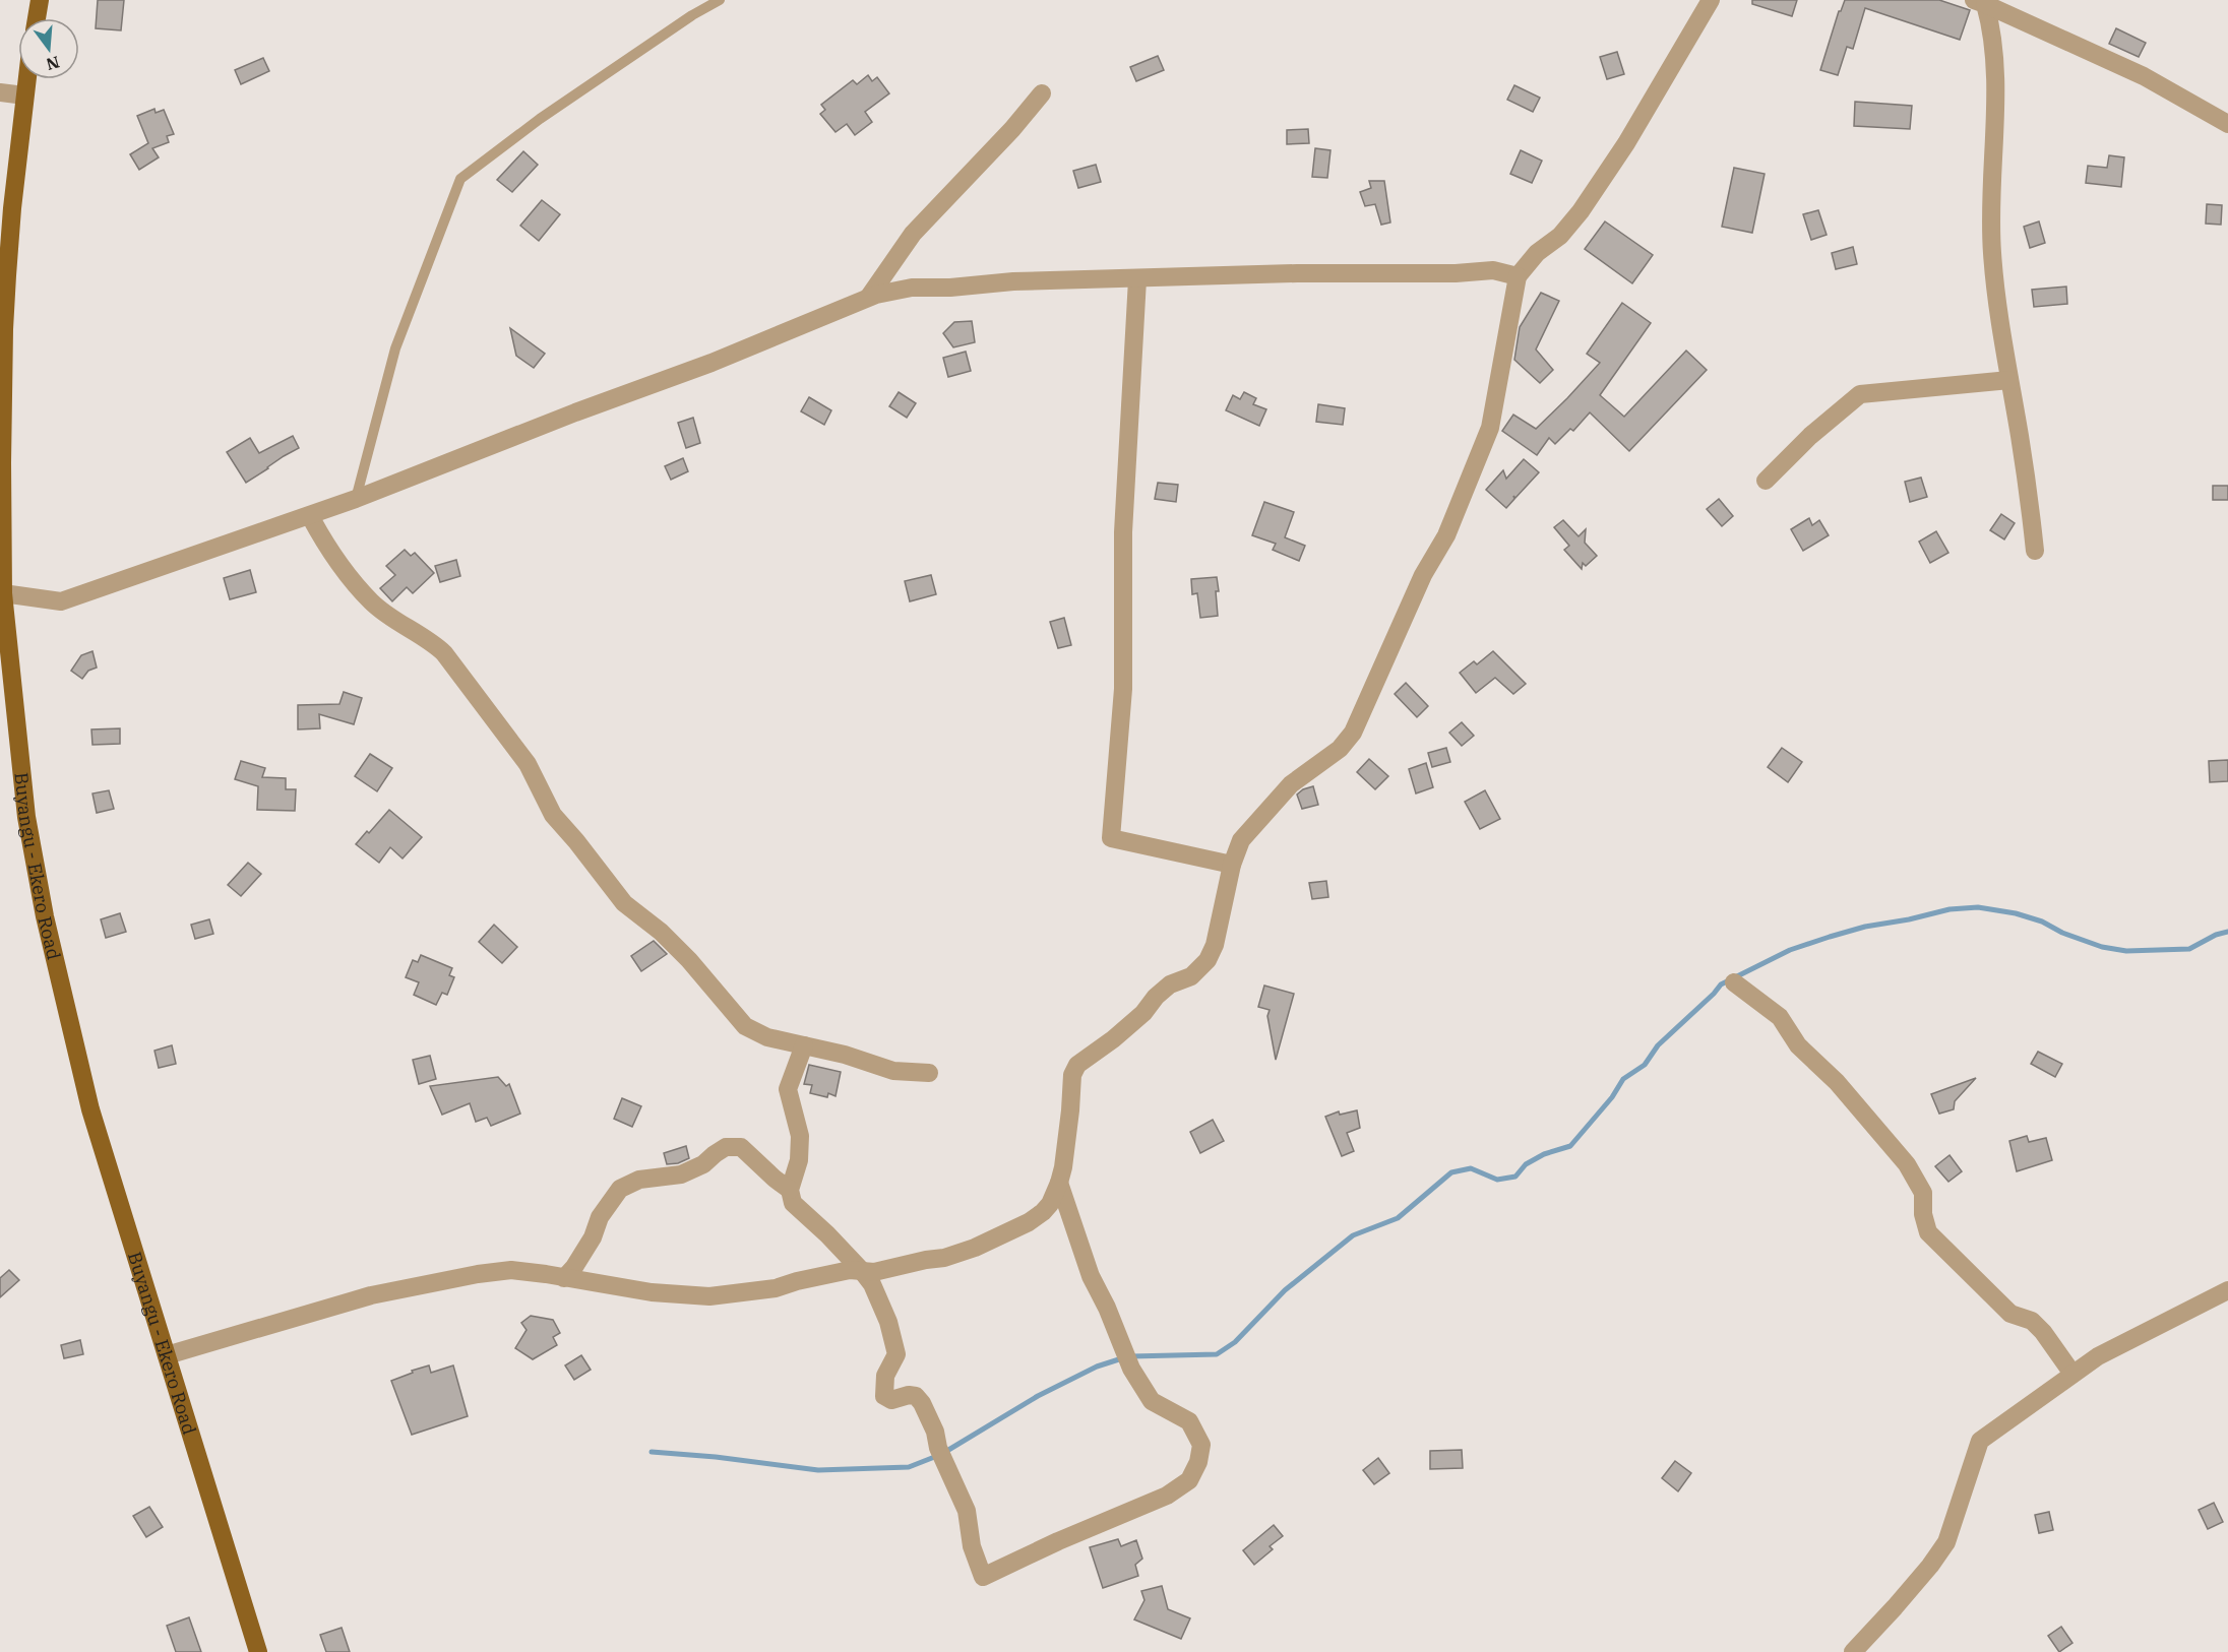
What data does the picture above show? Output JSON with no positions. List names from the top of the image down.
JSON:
{
  "streets": {
    "main road": ["Buyangu - Ekero Road"]
  },
  "north": "bottom"
}
